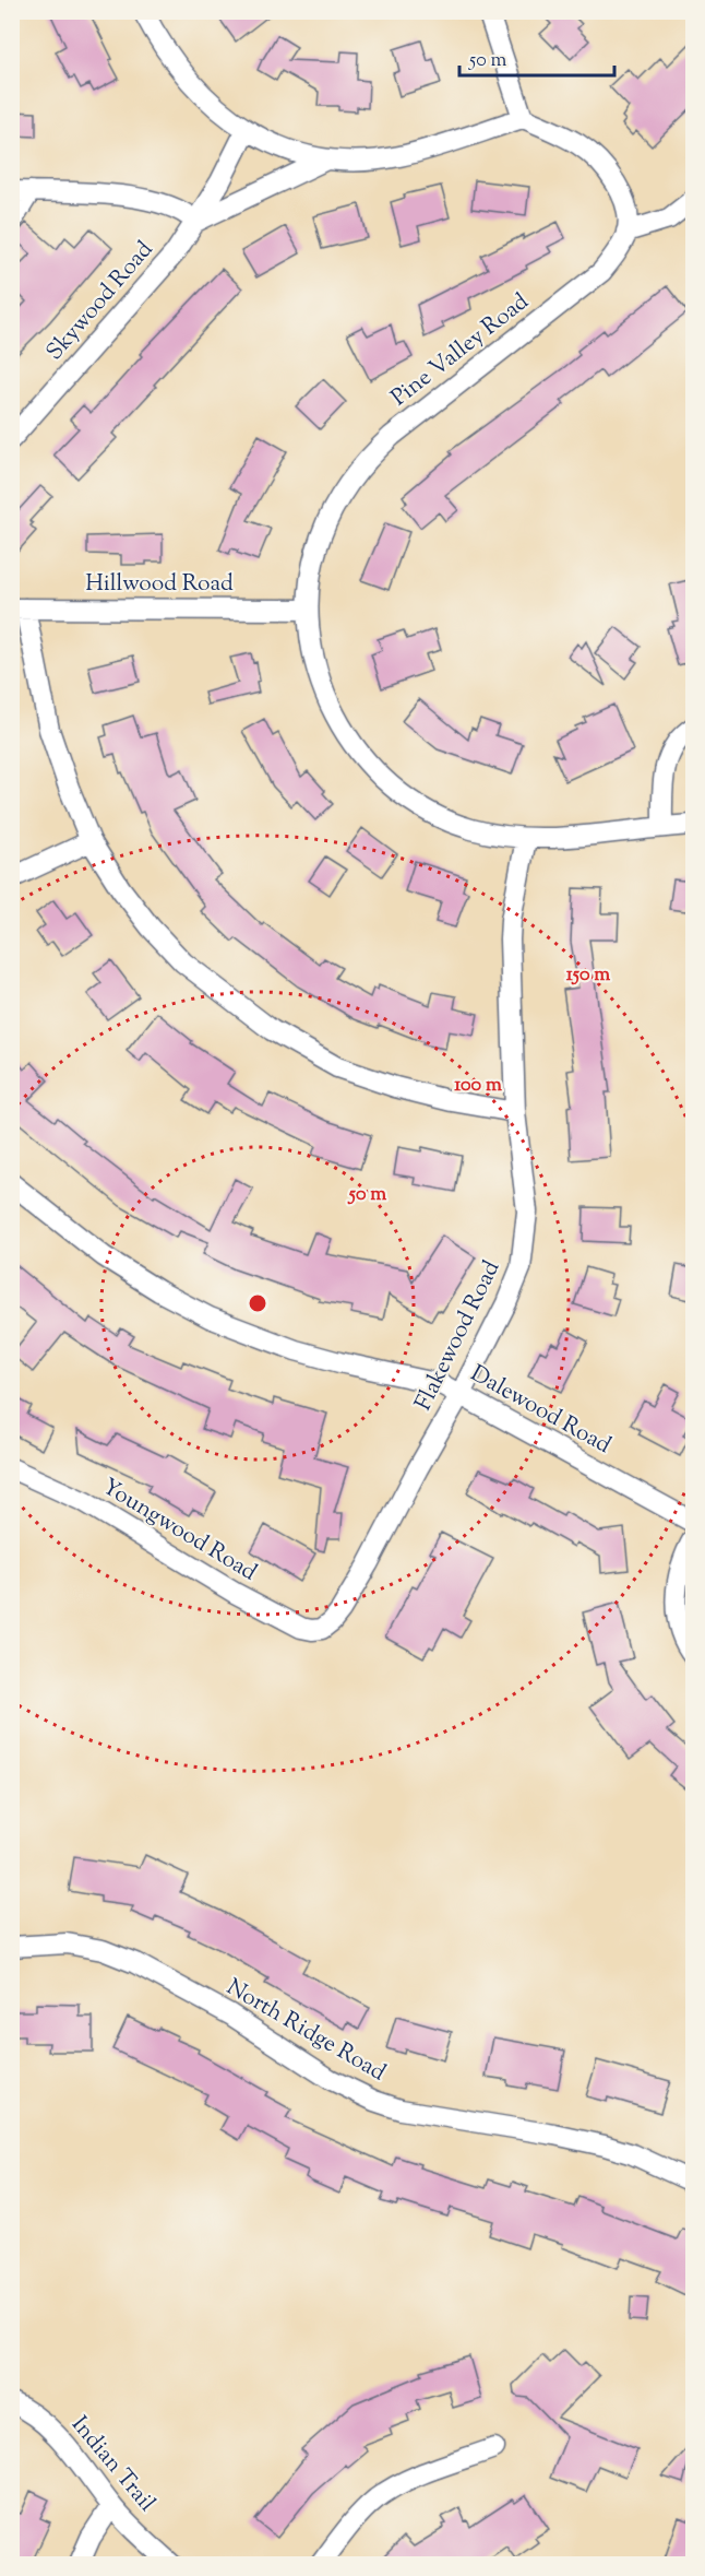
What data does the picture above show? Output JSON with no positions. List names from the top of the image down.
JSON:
{
  "streets": {
    "street": [
      "Skywood Road",
      "Pine Valley Road",
      "Hillwood Road",
      "Flakewood Road",
      "Dalewood Road",
      "Youngwood Road",
      "North Ridge Road",
      "Indian Trail"
    ]
  },
  "crossings": [
    ["Pine Valley Road", "Hillwood Road"],
    ["Pine Valley Road", "Flakewood Road"],
    ["Flakewood Road", "Dalewood Road"],
    ["Flakewood Road", "Youngwood Road"]
  ],
  "scale_bar": "50 m",
  "rings": ["150 m", "100 m", "50 m"]
}
